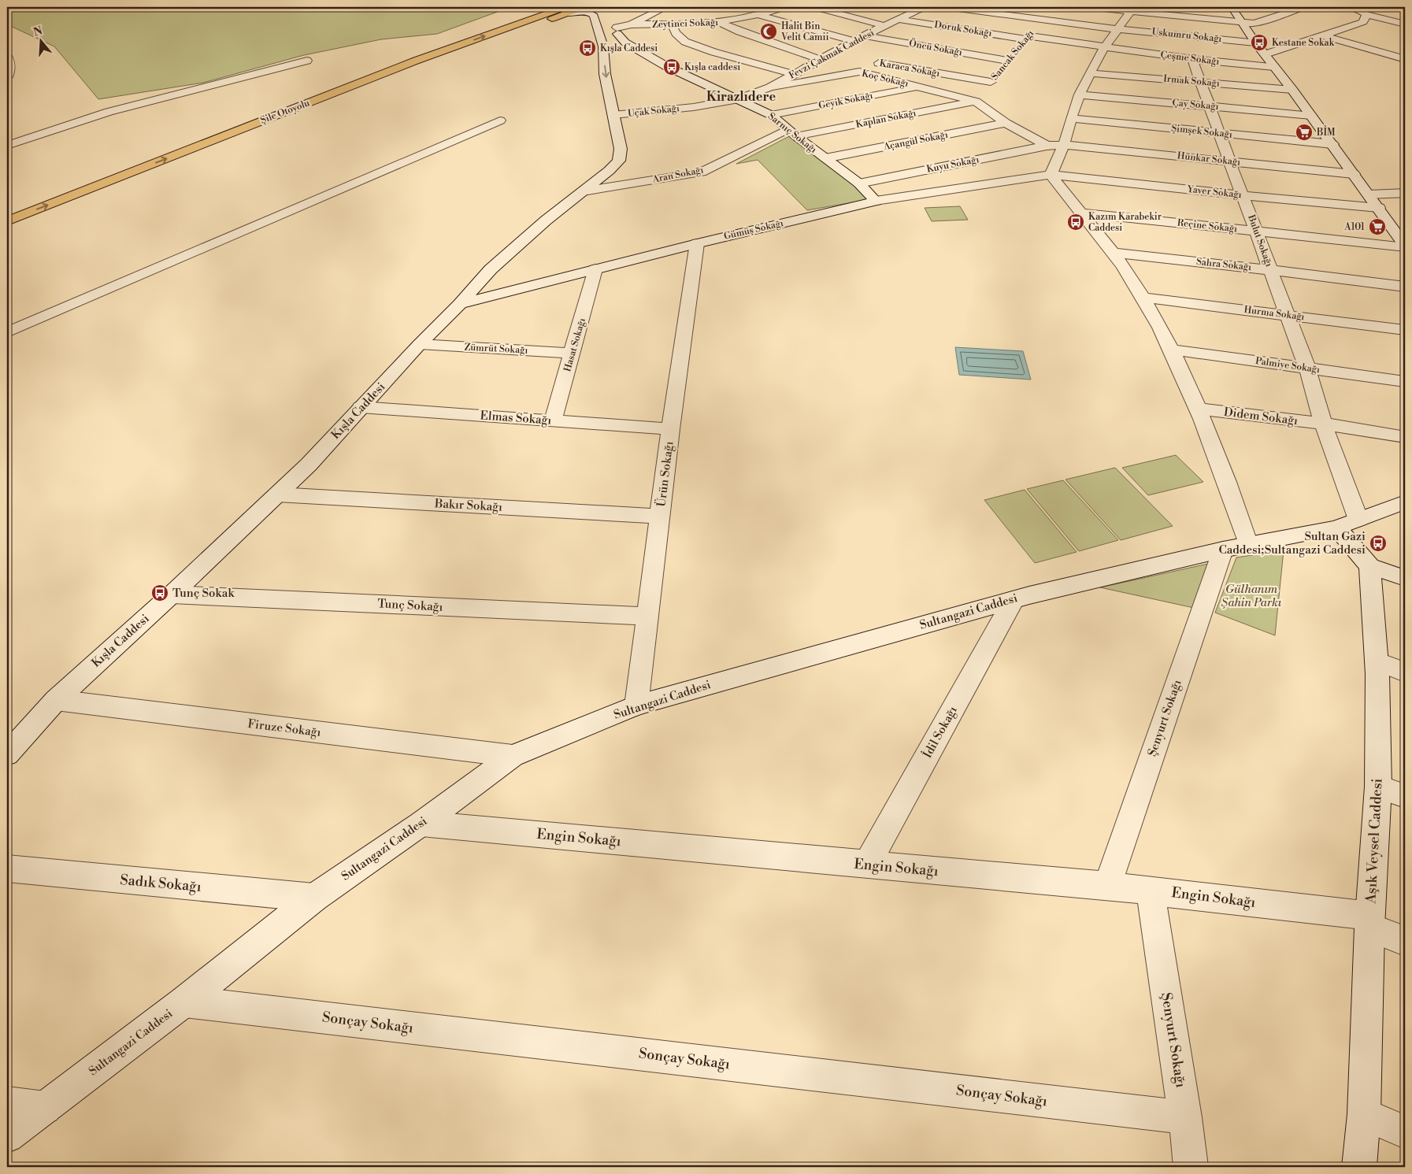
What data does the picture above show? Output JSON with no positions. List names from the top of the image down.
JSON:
{
  "streets": {
    "highway": ["Şile Otoyolu"],
    "street": [
      "Zeytinci Sokağı",
      "Doruk Sokağı",
      "Uskumru Sokağı",
      "Öncü Sokağı",
      "Fevzi Çakmak Caddesi",
      "Sancak Sokağı",
      "Çeşme Sokağı",
      "Karaca Sokağı",
      "Koç Sokağı",
      "Irmak Sokağı",
      "Geyik Sokağı",
      "Çay Sokağı",
      "Uçak Sokağı",
      "Kaplan Sokağı",
      "Şimşek Sokağı",
      "Sarnıç Sokağı",
      "Açangül Sokağı",
      "Hünkar Sokağı",
      "Kuyu Sokağı",
      "Aran Sokağı",
      "Yaver Sokağı",
      "Reçine Sokağı",
      "Gümüş Sokağı",
      "Bulut Sokağı",
      "Sahra Sokağı",
      "Hurma Sokağı",
      "Hasat Sokağı",
      "Zümrüt Sokağı",
      "Palmiye Sokağı",
      "Kışla Caddesi",
      "Didem Sokağı",
      "Elmas Sokağı",
      "Ürün Sokağı",
      "Bakır Sokağı",
      "Tunç Sokağı",
      "Sultangazi Caddesi",
      "Şenyurt Sokağı",
      "Firuze Sokağı",
      "İdil Sokağı",
      "Engin Sokağı",
      "Aşık Veysel Caddesi",
      "Sadık Sokağı",
      "Sonçay Sokağı"
    ]
  },
  "crossings": [
    ["Doruk Sokağı", "Fevzi Çakmak Caddesi"],
    ["Doruk Sokağı", "Sancak Sokağı"],
    ["Doruk Sokağı", "Çeşme Sokağı"],
    ["Uskumru Sokağı", "Sancak Sokağı"],
    ["Öncü Sokağı", "Fevzi Çakmak Caddesi"],
    ["Öncü Sokağı", "Sancak Sokağı"],
    ["Fevzi Çakmak Caddesi", "Koç Sokağı"],
    ["Fevzi Çakmak Caddesi", "Uçak Sokağı"],
    ["Fevzi Çakmak Caddesi", "Sarnıç Sokağı"],
    ["Sancak Sokağı", "Karaca Sokağı"],
    ["Sancak Sokağı", "Koç Sokağı"],
    ["Sancak Sokağı", "Kaplan Sokağı"],
    ["Çeşme Sokağı", "Bulut Sokağı"],
    ["Koç Sokağı", "Geyik Sokağı"],
    ["Koç Sokağı", "Kaplan Sokağı"],
    ["Koç Sokağı", "Açangül Sokağı"],
    ["Koç Sokağı", "Hünkar Sokağı"],
    ["Koç Sokağı", "Kuyu Sokağı"],
    ["Irmak Sokağı", "Bulut Sokağı"],
    ["Geyik Sokağı", "Sarnıç Sokağı"],
    ["Çay Sokağı", "Bulut Sokağı"],
    ["Uçak Sokağı", "Sarnıç Sokağı"],
    ["Uçak Sokağı", "Kışla Caddesi"],
    ["Şile Otoyolu", "Kışla Caddesi"],
    ["Kaplan Sokağı", "Sarnıç Sokağı"],
    ["Kaplan Sokağı", "Aran Sokağı"],
    ["Şimşek Sokağı", "Bulut Sokağı"],
    ["Sarnıç Sokağı", "Açangül Sokağı"],
    ["Sarnıç Sokağı", "Kuyu Sokağı"],
    ["Sarnıç Sokağı", "Aran Sokağı"],
    ["Sarnıç Sokağı", "Gümüş Sokağı"],
    ["Hünkar Sokağı", "Kuyu Sokağı"],
    ["Hünkar Sokağı", "Bulut Sokağı"],
    ["Aran Sokağı", "Kışla Caddesi"],
    ["Yaver Sokağı", "Gümüş Sokağı"],
    ["Yaver Sokağı", "Bulut Sokağı"],
    ["Reçine Sokağı", "Bulut Sokağı"],
    ["Gümüş Sokağı", "Hasat Sokağı"],
    ["Gümüş Sokağı", "Kışla Caddesi"],
    ["Gümüş Sokağı", "Ürün Sokağı"],
    ["Bulut Sokağı", "Sahra Sokağı"],
    ["Bulut Sokağı", "Hurma Sokağı"],
    ["Bulut Sokağı", "Palmiye Sokağı"],
    ["Bulut Sokağı", "Didem Sokağı"],
    ["Bulut Sokağı", "Sultangazi Caddesi"],
    ["Hasat Sokağı", "Zümrüt Sokağı"],
    ["Hasat Sokağı", "Elmas Sokağı"],
    ["Zümrüt Sokağı", "Kışla Caddesi"],
    ["Kışla Caddesi", "Elmas Sokağı"],
    ["Kışla Caddesi", "Bakır Sokağı"],
    ["Kışla Caddesi", "Tunç Sokağı"],
    ["Kışla Caddesi", "Firuze Sokağı"],
    ["Elmas Sokağı", "Ürün Sokağı"],
    ["Ürün Sokağı", "Bakır Sokağı"],
    ["Ürün Sokağı", "Tunç Sokağı"],
    ["Ürün Sokağı", "Sultangazi Caddesi"],
    ["Sultangazi Caddesi", "Şenyurt Sokağı"],
    ["Sultangazi Caddesi", "Firuze Sokağı"],
    ["Sultangazi Caddesi", "İdil Sokağı"],
    ["Sultangazi Caddesi", "Engin Sokağı"],
    ["Sultangazi Caddesi", "Sadık Sokağı"],
    ["Sultangazi Caddesi", "Sonçay Sokağı"],
    ["Şenyurt Sokağı", "Engin Sokağı"],
    ["Şenyurt Sokağı", "Sonçay Sokağı"],
    ["İdil Sokağı", "Engin Sokağı"],
    ["Engin Sokağı", "Aşık Veysel Caddesi"]
  ],
  "districts": ["Kirazlıdere"],
  "parks": ["Gülhanım Şahin Parkı"],
  "places": {
    "mosque": ["Halit Bin Velit Camii"],
    "bus stop": [
      "Kestane Sokak",
      "Kışla Caddesi",
      "Kışla caddesi",
      "Kazım Karabekir Caddesi",
      "Sultan Gazi Caddesi;Sultangazi Caddesi",
      "Tunç Sokak"
    ],
    "supermarket": ["BİM", "A101"]
  },
  "north": "top"
}
